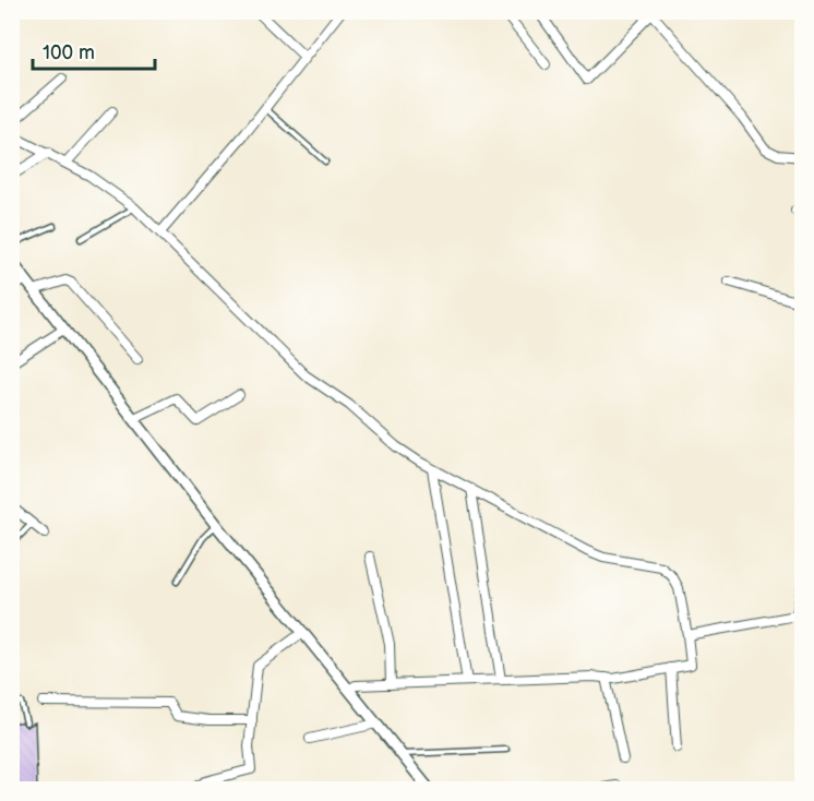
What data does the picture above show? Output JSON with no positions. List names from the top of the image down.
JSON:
{
  "scale_bar": "100 m"
}
